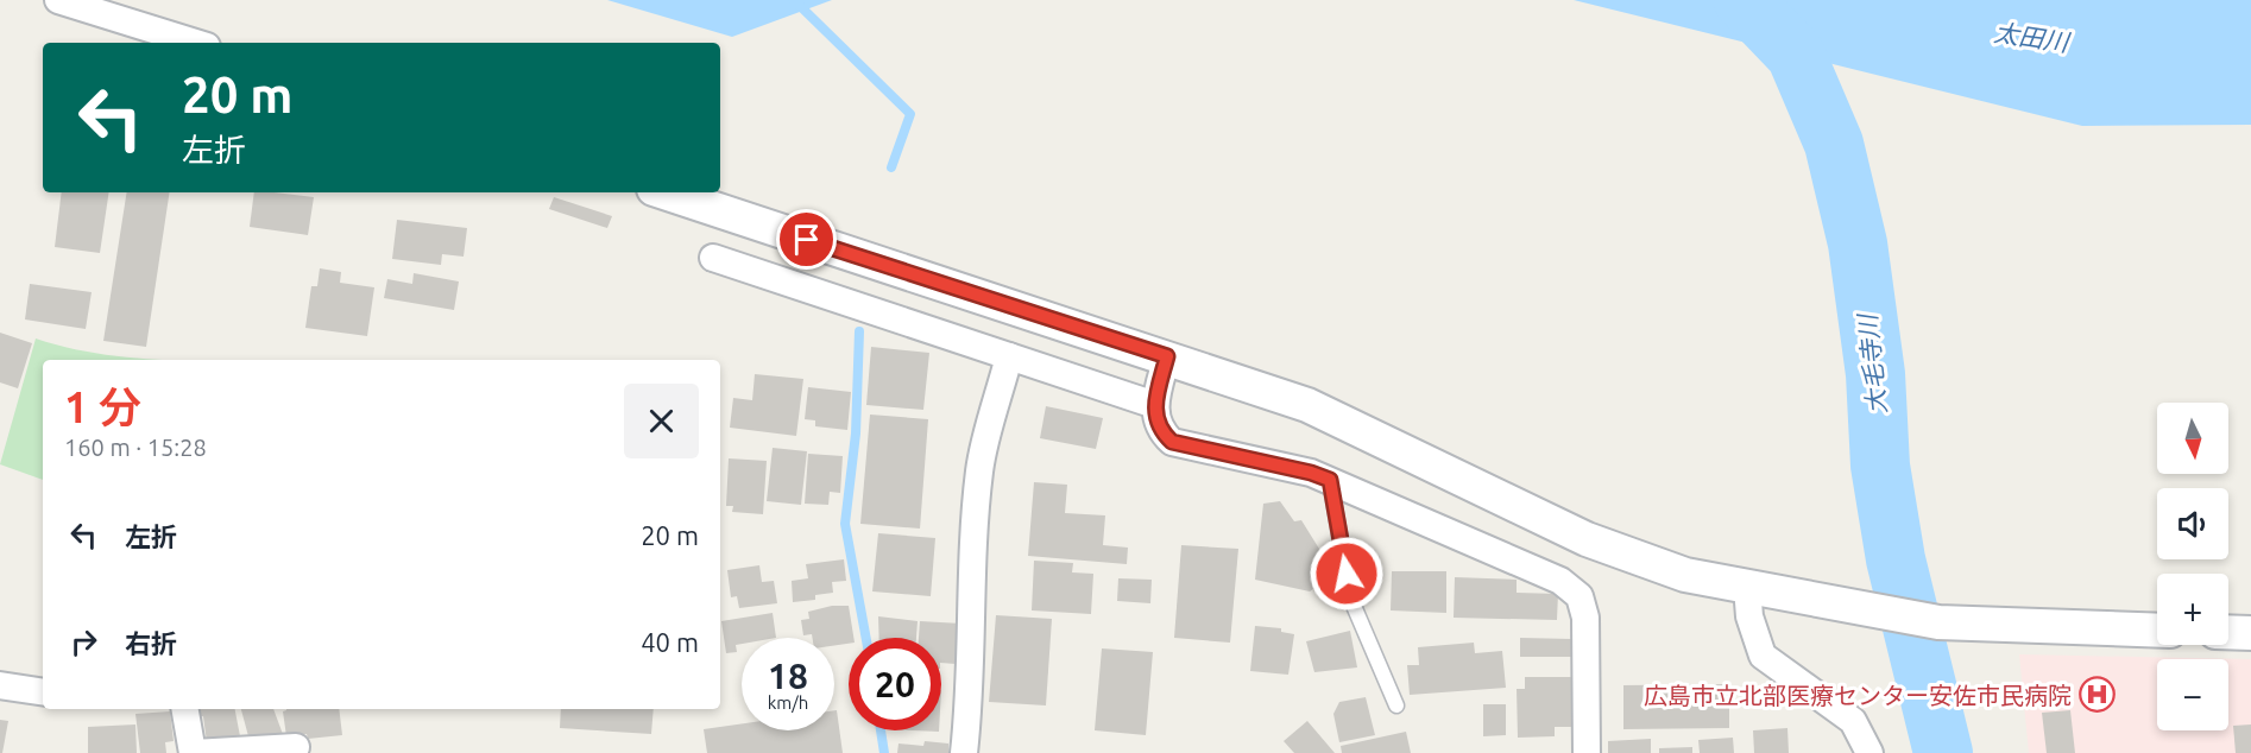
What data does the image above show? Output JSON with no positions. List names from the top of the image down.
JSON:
{
  "water": ["太田川", "大毛寺川"],
  "places": {
    "hospital": ["広島市立北部医療センター安佐市民病院"]
  },
  "north": "bottom",
  "page": {
    "turn": ["20 m", "左折"],
    "heading": ["1 分", "160 m · 15:28"],
    "map_buttons": ["+", "−"],
    "list": [
      {
        "name": "左折",
        "value": "20 m"
      },
      {
        "name": "右折",
        "value": "40 m"
      }
    ],
    "speed": "18 km/h",
    "limit": "20"
  }
}
